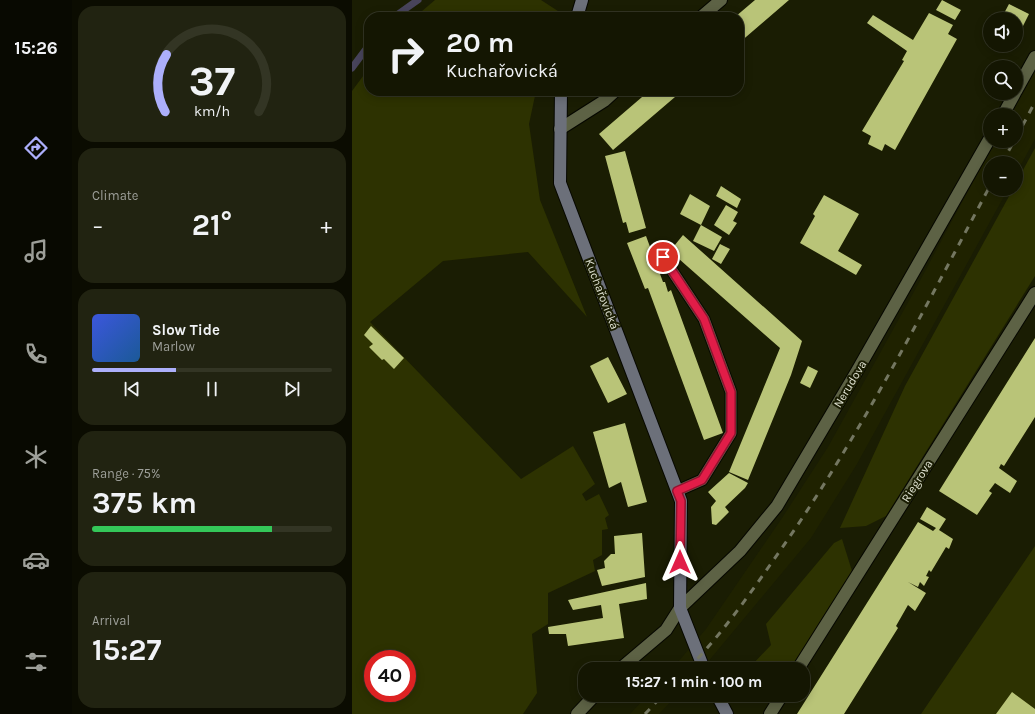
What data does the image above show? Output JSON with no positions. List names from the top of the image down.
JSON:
{
  "streets": {
    "street": ["Kuchařovická", "Nerudova", "Riegrova"]
  },
  "crossings": [
    ["Kuchařovická", "Nerudova"]
  ],
  "page": {
    "tabs": "15:26",
    "map_buttons": ["+", "−"],
    "turn": ["20 m", "Kuchařovická"],
    "tile": [
      "Climate",
      ["Range · 75%", "375 km"],
      ["Arrival", "15:27"]
    ],
    "heat": ["−", "21°", "+"],
    "song": ["Slow Tide", "Marlow"],
    "limit": "40",
    "trip": "15:27 · 1 min · 100 m",
    "gauge": ["37", "km/h"]
  }
}
